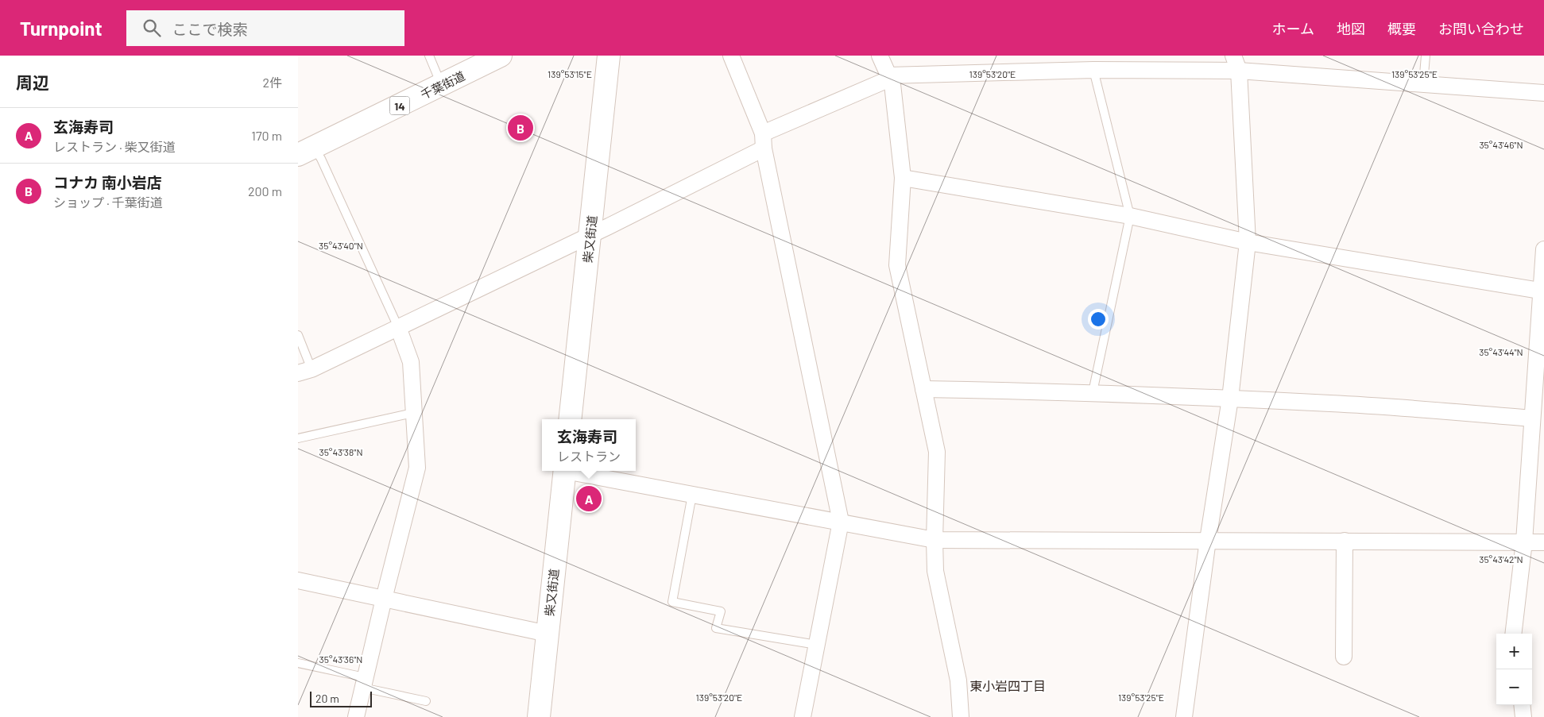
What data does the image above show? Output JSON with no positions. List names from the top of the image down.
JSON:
{
  "streets": {
    "main road": ["千葉街道", "14", "柴又街道"]
  },
  "districts": ["東小岩四丁目"],
  "scale_bar": "20 m",
  "page": {
    "header": "Turnpoint",
    "search": "ここで検索",
    "nav": [
      "ホーム",
      "地図",
      "概要",
      "お問い合わせ"
    ],
    "heading": ["周辺", "2件"],
    "list": [
      {
        "mark": "A",
        "name": "玄海寿司",
        "note": "レストラン · 柴又街道",
        "value": "170 m"
      },
      {
        "mark": "B",
        "name": "コナカ 南小岩店",
        "note": "ショップ · 千葉街道",
        "value": "200 m"
      }
    ],
    "pins": ["B", "A"],
    "popup": ["玄海寿司", "レストラン"],
    "map_buttons": ["+", "−"],
    "scale": "20 m"
  },
  "coordinates": [
    "139°53'15\"E",
    "139°53'20\"E",
    "139°53'25\"E",
    "35°43'46\"N",
    "35°43'40\"N",
    "35°43'44\"N",
    "35°43'38\"N",
    "35°43'42\"N",
    "35°43'36\"N"
  ]
}
